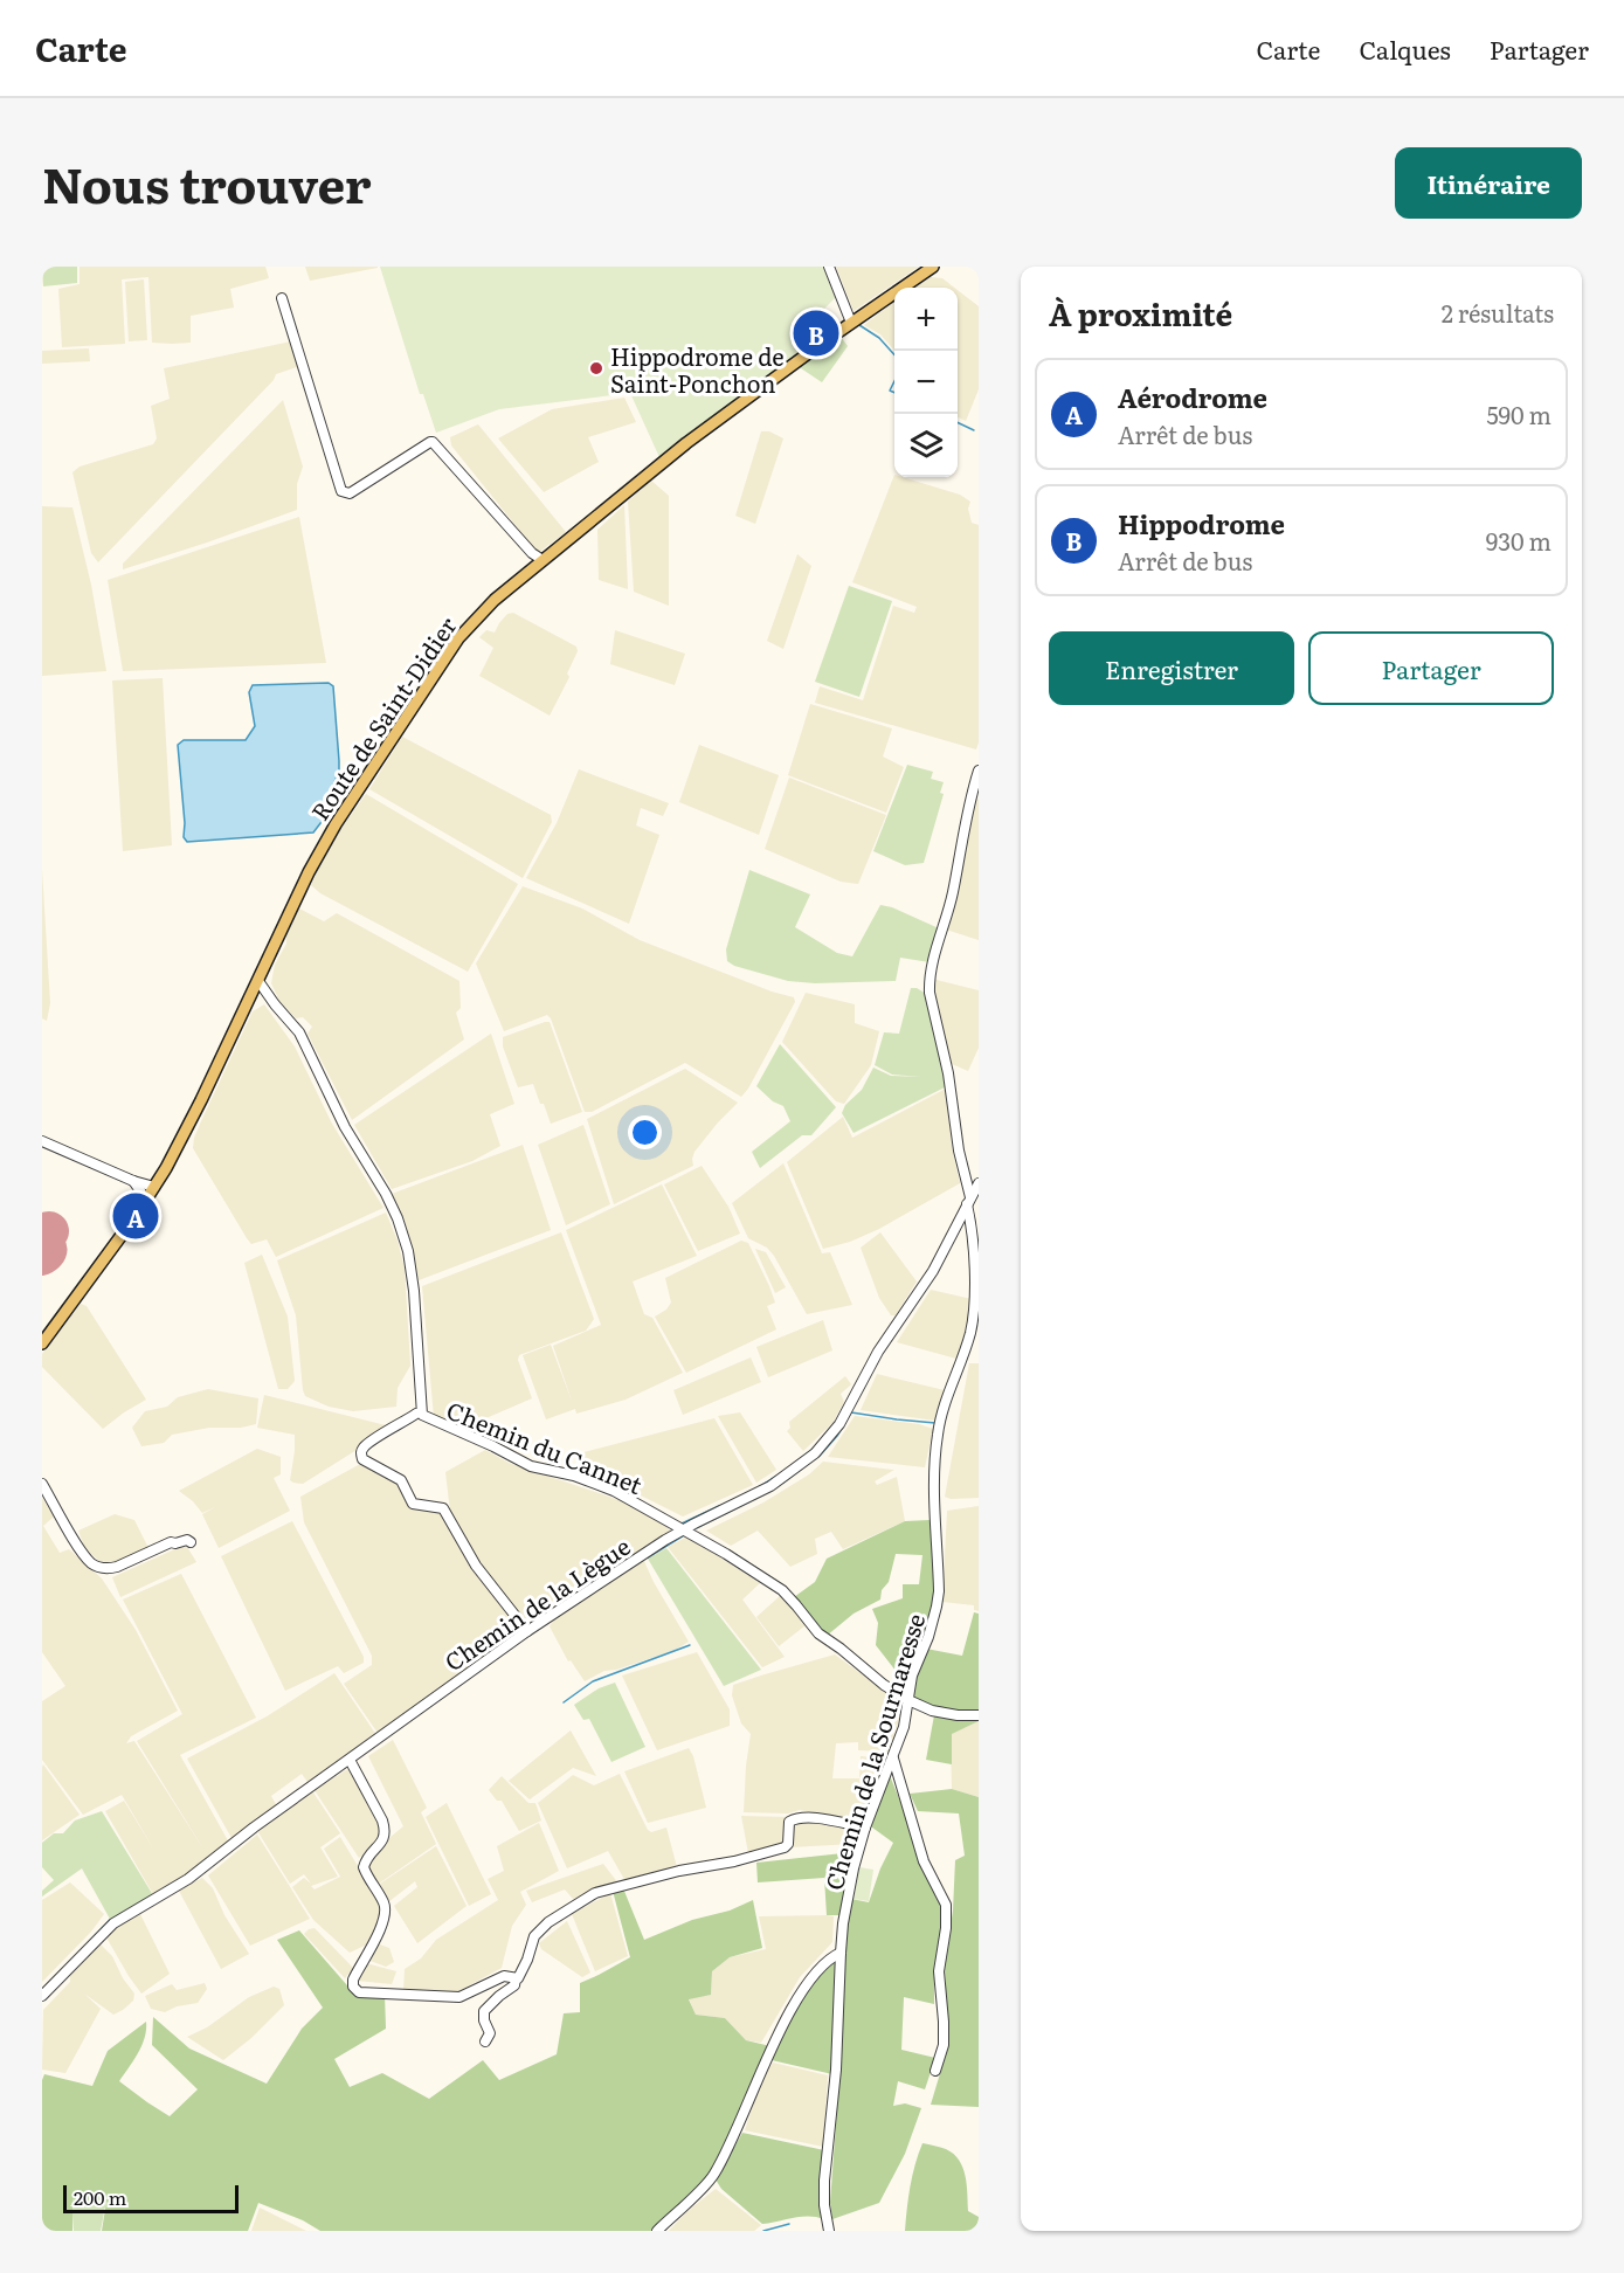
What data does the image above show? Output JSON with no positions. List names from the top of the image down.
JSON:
{
  "streets": {
    "main road": ["Route de Saint-Didier"],
    "street": ["Chemin du Cannet", "Chemin de la Lègue", "Chemin de la Sournaresse"]
  },
  "crossings": [
    ["Route de Saint-Didier", "Chemin du Cannet"],
    ["Chemin du Cannet", "Chemin de la Lègue"],
    ["Chemin du Cannet", "Chemin de la Sournaresse"],
    ["Chemin de la Lègue", "Chemin de la Sournaresse"]
  ],
  "places": ["Hippodrome de Saint-Ponchon"],
  "scale_bar": "200 m",
  "page": {
    "header": "Carte",
    "nav": ["Carte", "Calques", "Partager"],
    "title": "Nous trouver",
    "buttons": [
      "Itinéraire",
      ["Enregistrer", "Partager"]
    ],
    "heading": ["À proximité", "2 résultats"],
    "map_buttons": ["+", "−"],
    "pins": ["B", "A"],
    "list": [
      {
        "mark": "A",
        "name": "Aérodrome",
        "note": "Arrêt de bus",
        "value": "590 m"
      },
      {
        "mark": "B",
        "name": "Hippodrome",
        "note": "Arrêt de bus",
        "value": "930 m"
      }
    ],
    "scale": "200 m"
  }
}
